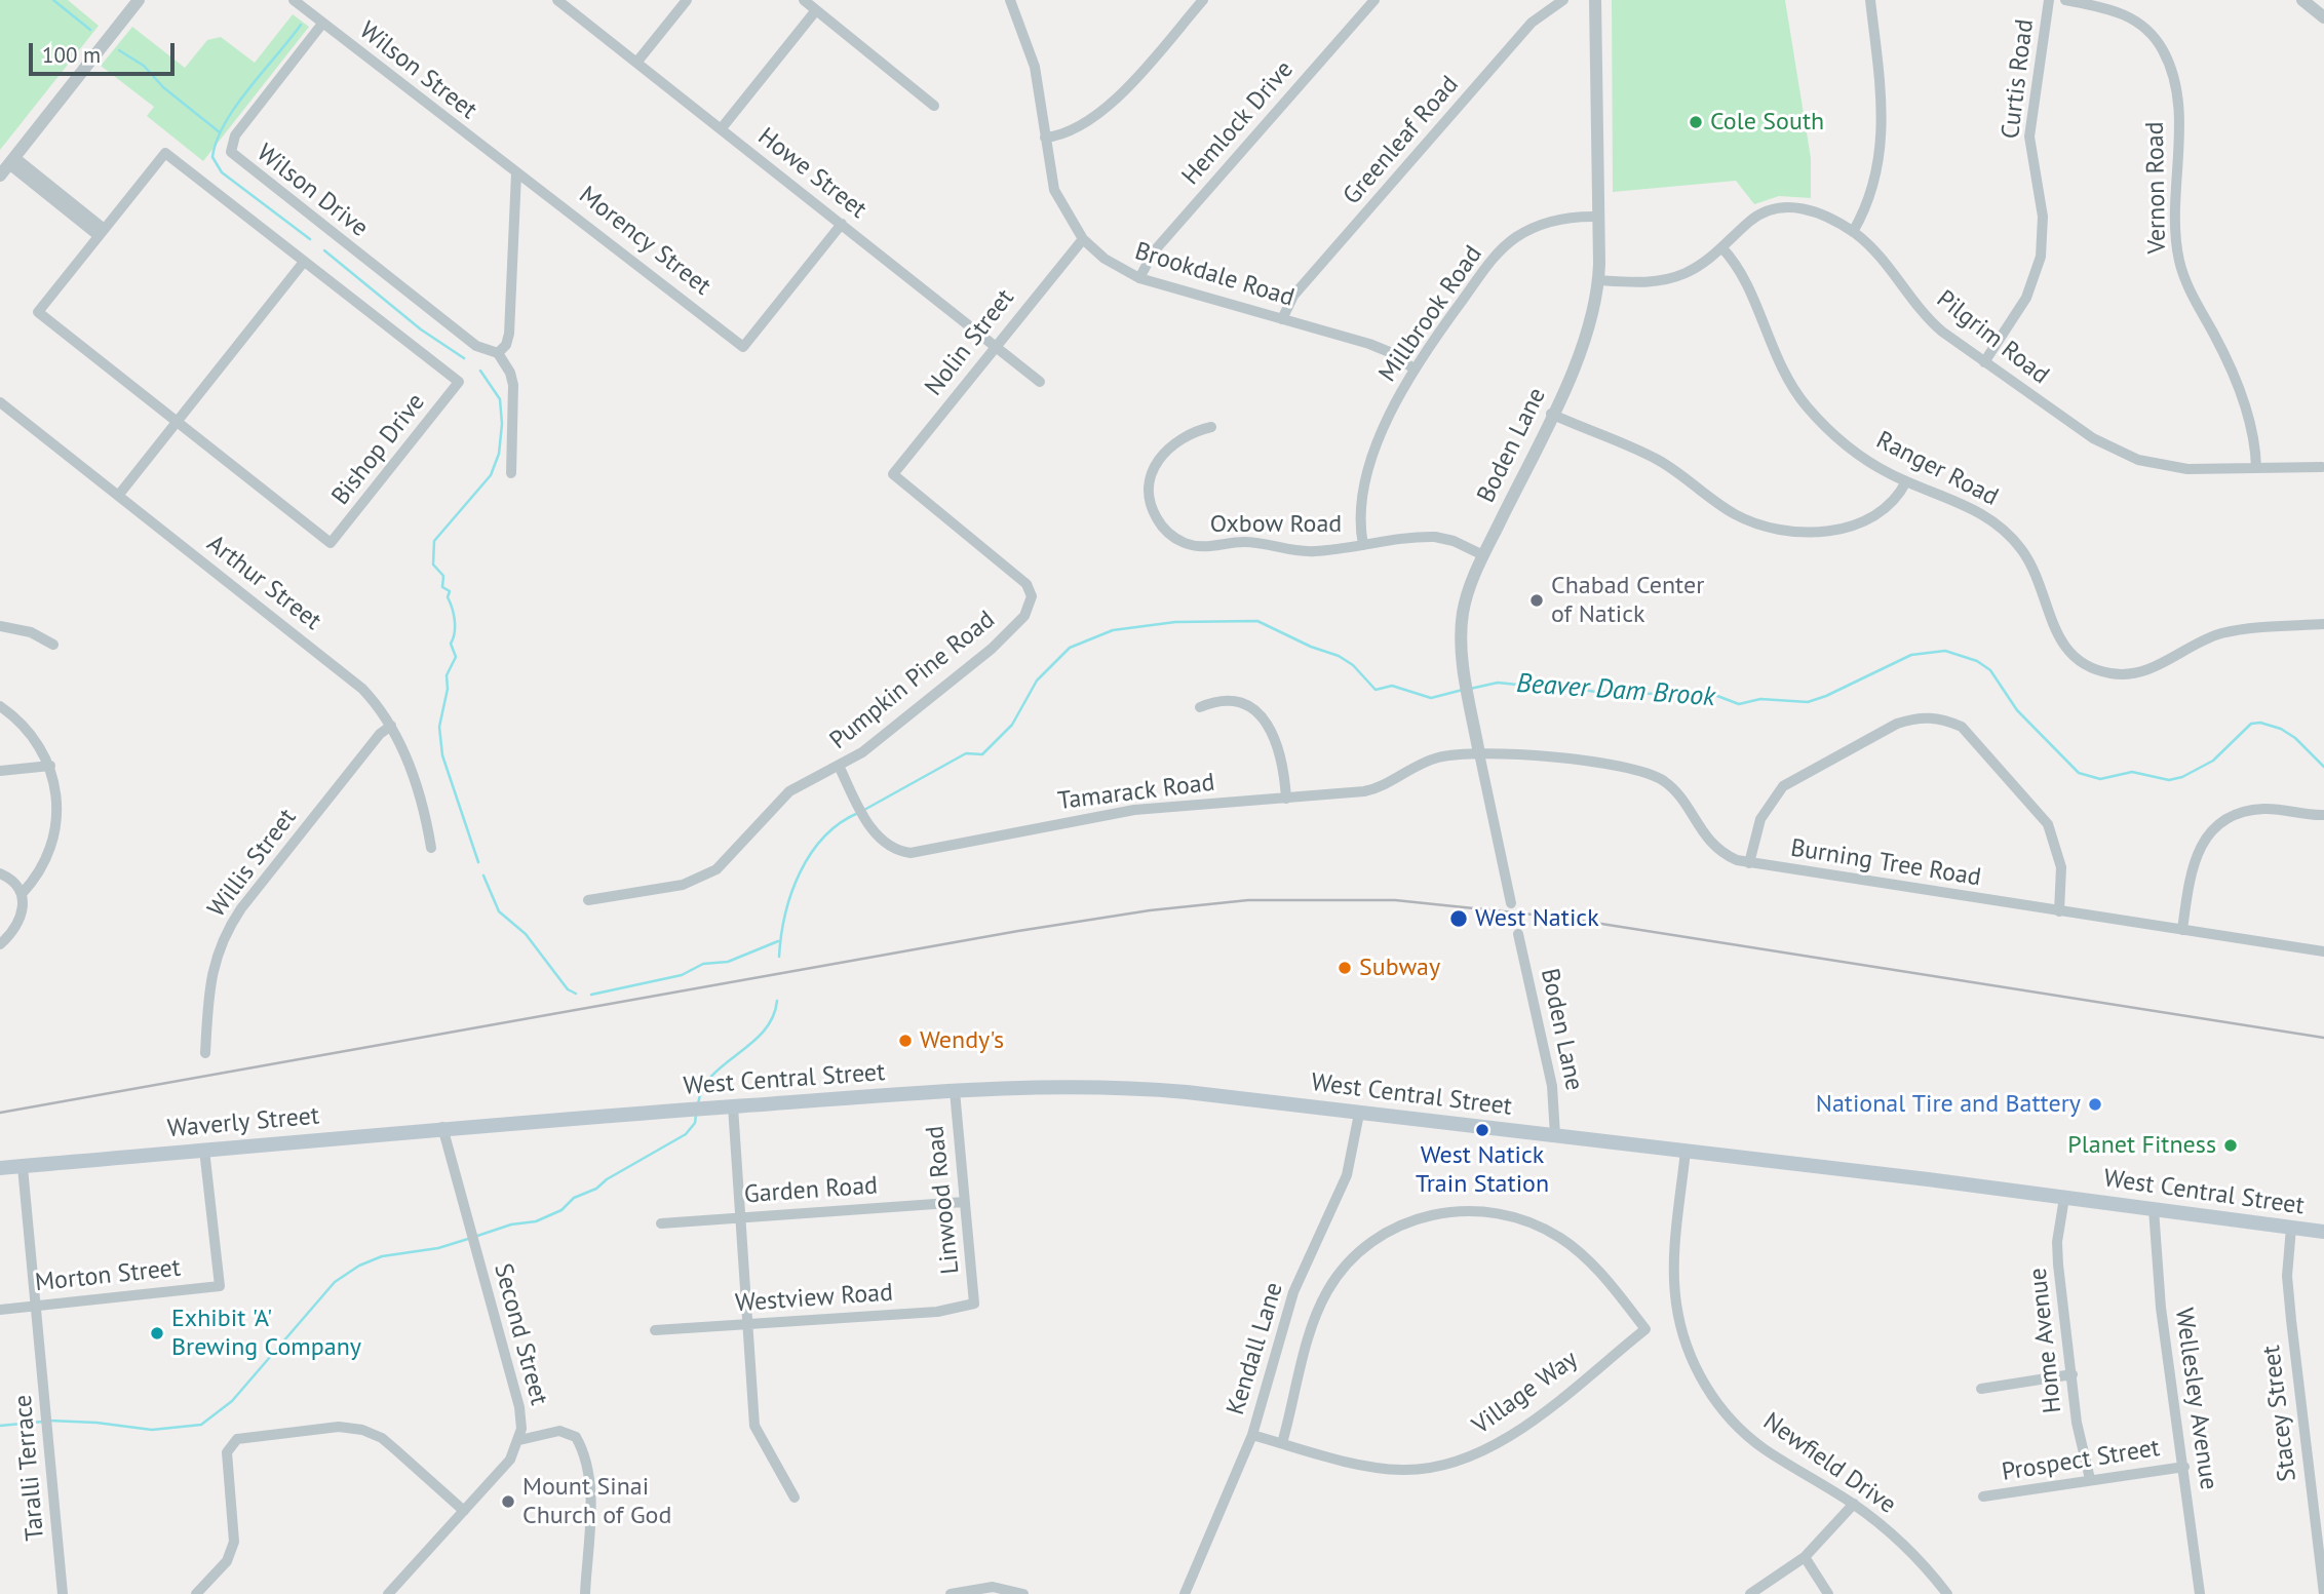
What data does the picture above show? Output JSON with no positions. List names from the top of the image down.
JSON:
{
  "streets": {
    "main road": ["West Central Street", "Waverly Street"],
    "street": [
      "Wilson Street",
      "Curtis Road",
      "Hemlock Drive",
      "Greenleaf Road",
      "Howe Street",
      "Vernon Road",
      "Wilson Drive",
      "Morency Street",
      "Brookdale Road",
      "Millbrook Road",
      "Pilgrim Road",
      "Nolin Street",
      "Boden Lane",
      "Bishop Drive",
      "Ranger Road",
      "Oxbow Road",
      "Arthur Street",
      "Pumpkin Pine Road",
      "Tamarack Road",
      "Willis Street",
      "Burning Tree Road",
      "Garden Road",
      "Linwood Road",
      "Morton Street",
      "Westview Road",
      "Second Street",
      "Home Avenue",
      "Kendall Lane",
      "Village Way",
      "Wellesley Avenue",
      "Stacey Street",
      "Prospect Street",
      "Newfield Drive",
      "Taralli Terrace"
    ]
  },
  "crossings": [
    ["Wilson Street", "Wilson Drive"],
    ["Wilson Street", "Morency Street"],
    ["Curtis Road", "Pilgrim Road"],
    ["Hemlock Drive", "Brookdale Road"],
    ["Greenleaf Road", "Brookdale Road"],
    ["Howe Street", "Morency Street"],
    ["Howe Street", "Nolin Street"],
    ["Vernon Road", "Pilgrim Road"],
    ["Brookdale Road", "Millbrook Road"],
    ["Brookdale Road", "Nolin Street"],
    ["Millbrook Road", "Boden Lane"],
    ["Millbrook Road", "Oxbow Road"],
    ["Pilgrim Road", "Boden Lane"],
    ["Pilgrim Road", "Ranger Road"],
    ["Nolin Street", "Pumpkin Pine Road"],
    ["Boden Lane", "Oxbow Road"],
    ["Boden Lane", "Tamarack Road"],
    ["Boden Lane", "Burning Tree Road"],
    ["Boden Lane", "West Central Street"],
    ["Arthur Street", "Willis Street"],
    ["Pumpkin Pine Road", "Tamarack Road"],
    ["Tamarack Road", "Burning Tree Road"],
    ["West Central Street", "Waverly Street"],
    ["West Central Street", "Linwood Road"],
    ["West Central Street", "Home Avenue"],
    ["West Central Street", "Kendall Lane"],
    ["West Central Street", "Wellesley Avenue"],
    ["West Central Street", "Stacey Street"],
    ["West Central Street", "Newfield Drive"],
    ["Waverly Street", "Morton Street"],
    ["Waverly Street", "Second Street"],
    ["Waverly Street", "Taralli Terrace"],
    ["Garden Road", "Linwood Road"],
    ["Linwood Road", "Westview Road"],
    ["Morton Street", "Taralli Terrace"],
    ["Home Avenue", "Prospect Street"],
    ["Kendall Lane", "Village Way"],
    ["Wellesley Avenue", "Prospect Street"]
  ],
  "water": ["Beaver Dam Brook"],
  "places": [
    "Cole South",
    "Chabad Center of Natick",
    "West Natick",
    "Subway",
    "Wendy's",
    "National Tire and Battery",
    "West Natick Train Station",
    "Planet Fitness",
    "Exhibit 'A' Brewing Company",
    "Mount Sinai Church of God"
  ],
  "scale_bar": "100 m"
}
